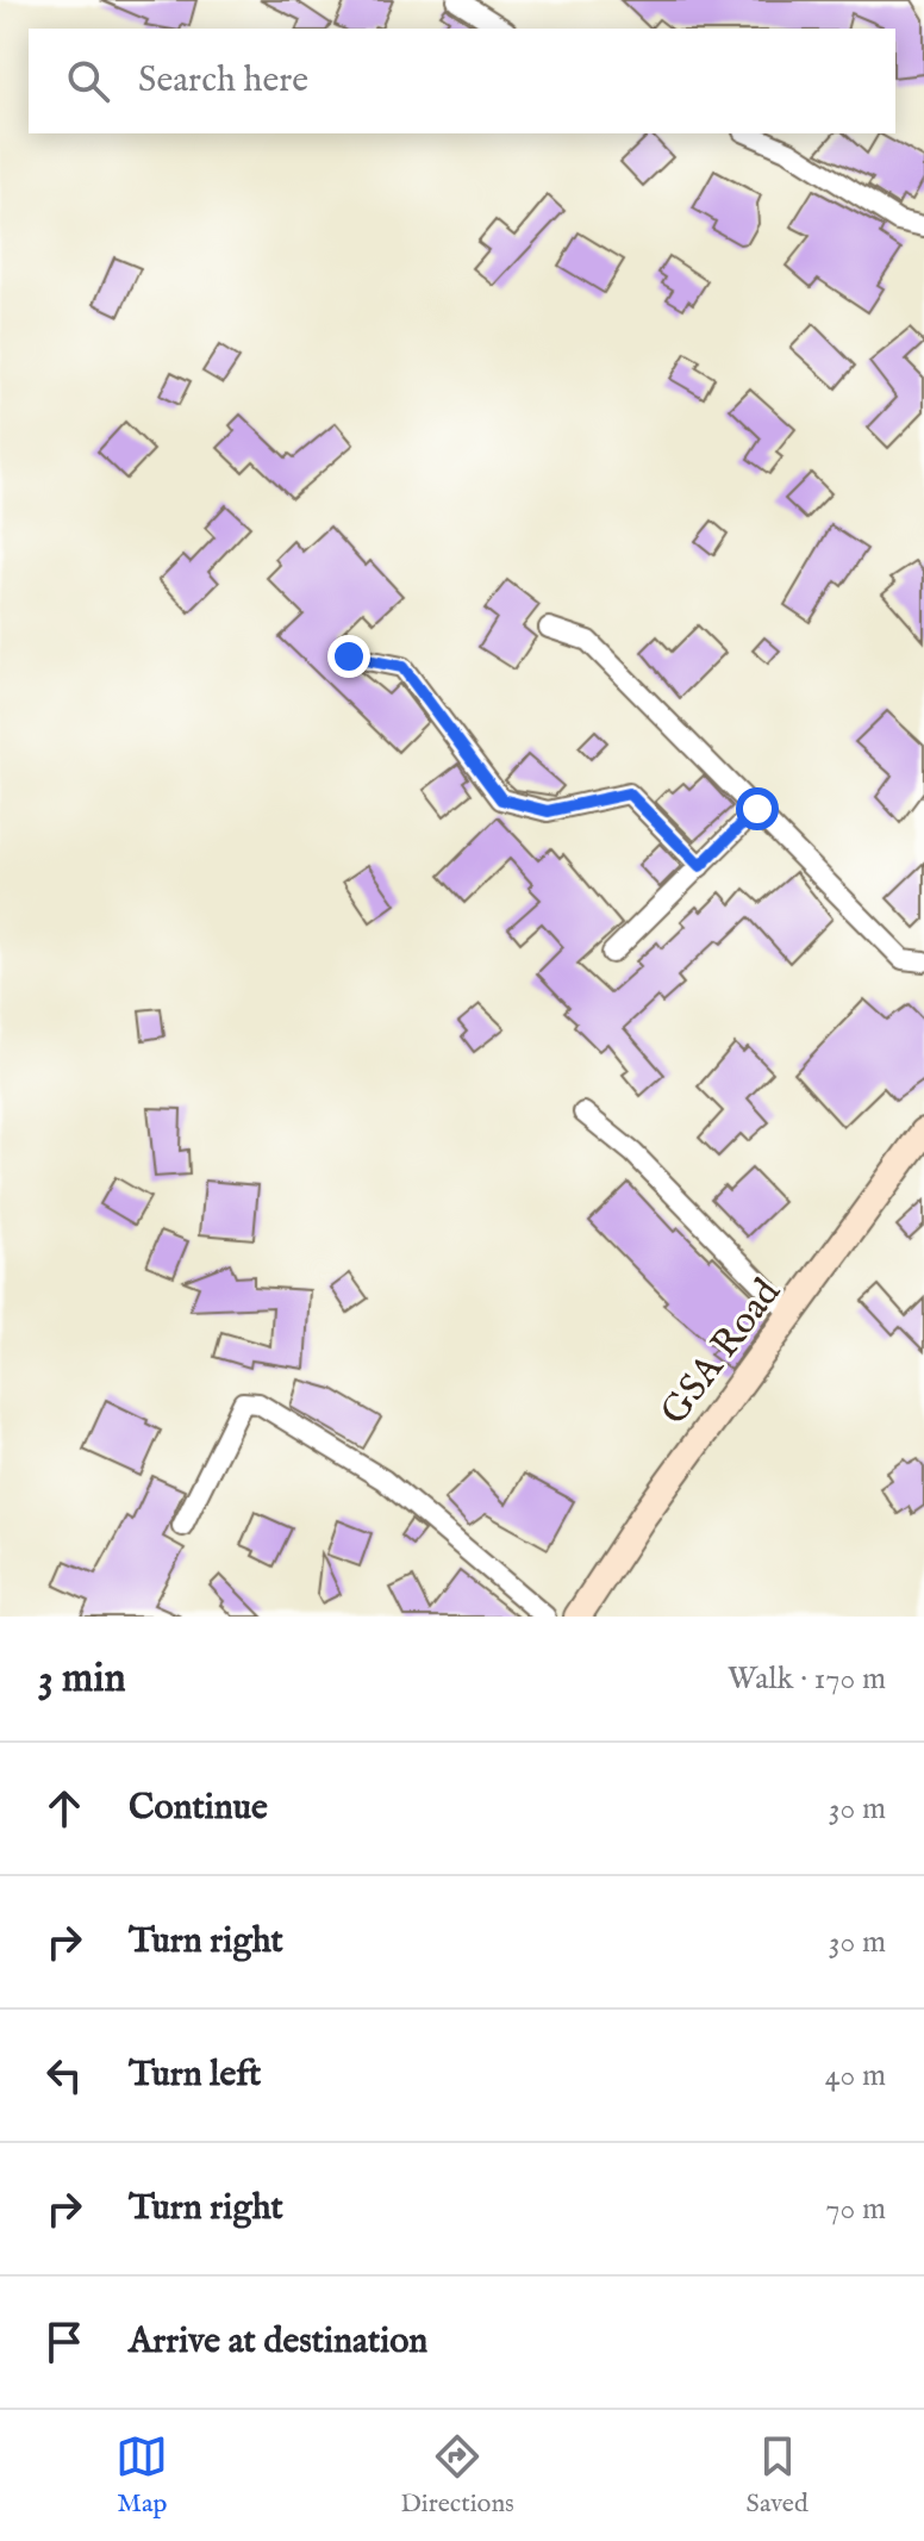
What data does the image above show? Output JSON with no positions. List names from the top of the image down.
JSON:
{
  "streets": {
    "street": ["GSA Road"]
  },
  "page": {
    "search": "Search here",
    "heading": ["3 min", "Walk · 170 m"],
    "list": [
      ["Continue", "30 m"],
      ["Turn right", "30 m"],
      ["Turn left", "40 m"],
      ["Turn right", "70 m"],
      "Arrive at destination"
    ],
    "nav": ["Map", "Directions", "Saved"]
  }
}
